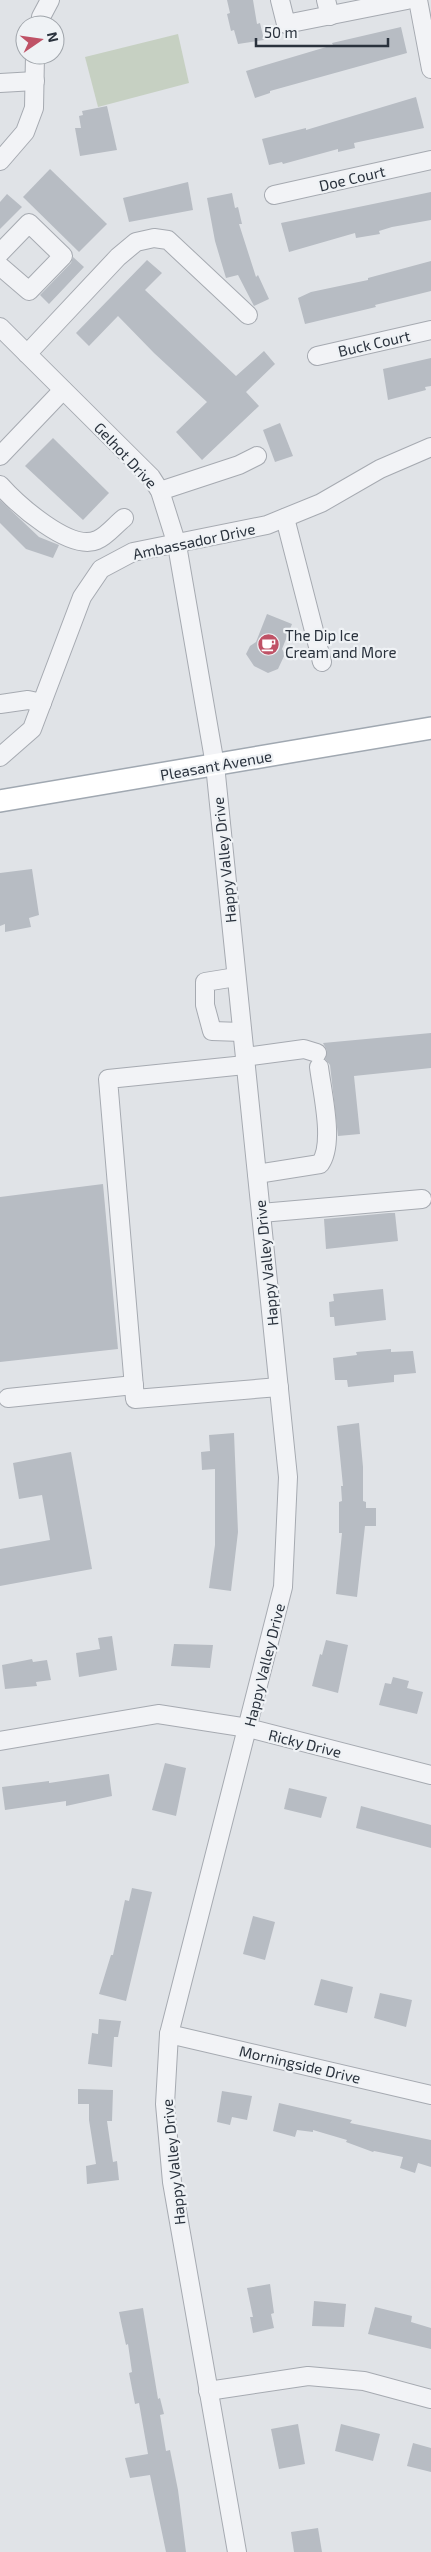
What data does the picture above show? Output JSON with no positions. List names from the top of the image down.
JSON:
{
  "streets": {
    "main road": ["Pleasant Avenue"],
    "street": [
      "Doe Court",
      "Buck Court",
      "Gelhot Drive",
      "Ambassador Drive",
      "Happy Valley Drive",
      "Ricky Drive",
      "Morningside Drive"
    ]
  },
  "crossings": [
    ["Gelhot Drive", "Ambassador Drive"],
    ["Gelhot Drive", "Pleasant Avenue"],
    ["Gelhot Drive", "Happy Valley Drive"],
    ["Pleasant Avenue", "Happy Valley Drive"],
    ["Happy Valley Drive", "Ricky Drive"],
    ["Happy Valley Drive", "Morningside Drive"]
  ],
  "places": {
    "cafe": ["The Dip Ice Cream and More"]
  },
  "scale_bar": "50 m",
  "north": "right"
}
